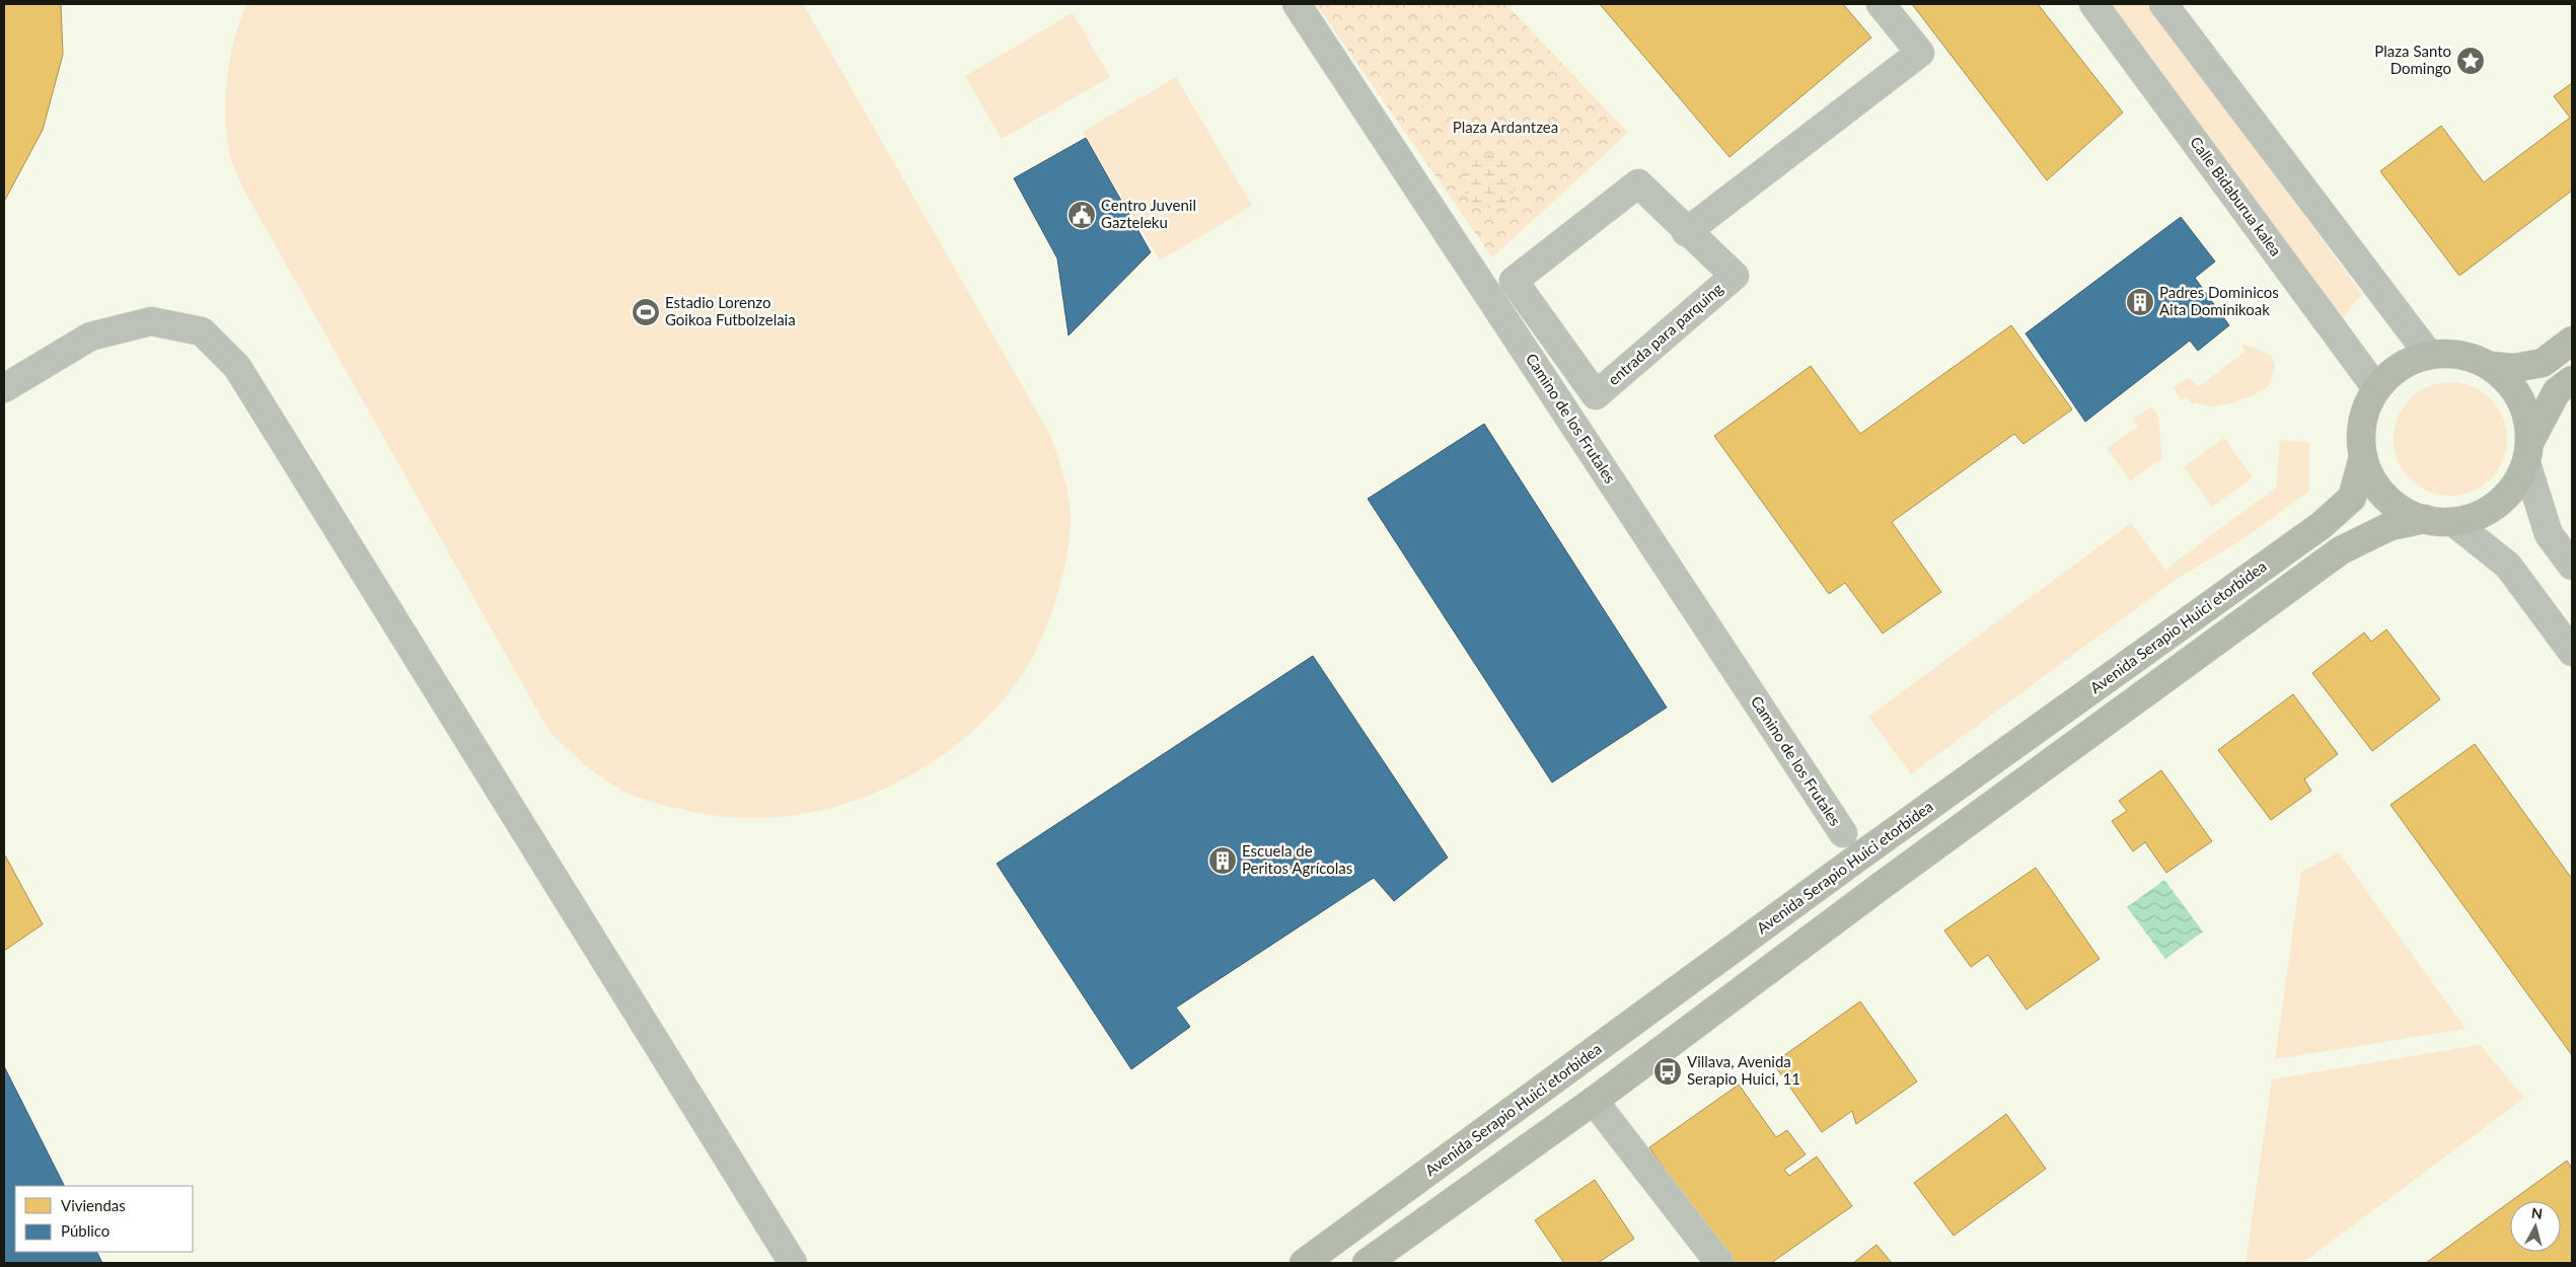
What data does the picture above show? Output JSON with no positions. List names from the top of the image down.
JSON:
{
  "streets": {
    "main road": ["Avenida Serapio Huici etorbidea"],
    "street": ["Calle Bidaburua kalea", "entrada para parquing", "Camino de los Frutales"]
  },
  "crossings": [
    ["Calle Bidaburua kalea", "Avenida Serapio Huici etorbidea"]
  ],
  "parks": ["Plaza Ardantzea"],
  "places": {
    "place": ["Plaza Santo Domingo"],
    "public building": ["Centro Juvenil Gazteleku"],
    "building": ["Padres Dominicos Aita Dominikoak", "Escuela de Peritos Agrícolas"],
    "sports": ["Estadio Lorenzo Goikoa Futbolzelaia"],
    "bus stop": ["Villava, Avenida Serapio Huici, 11"]
  },
  "legend": ["Viviendas", "Público"],
  "north": "top"
}
